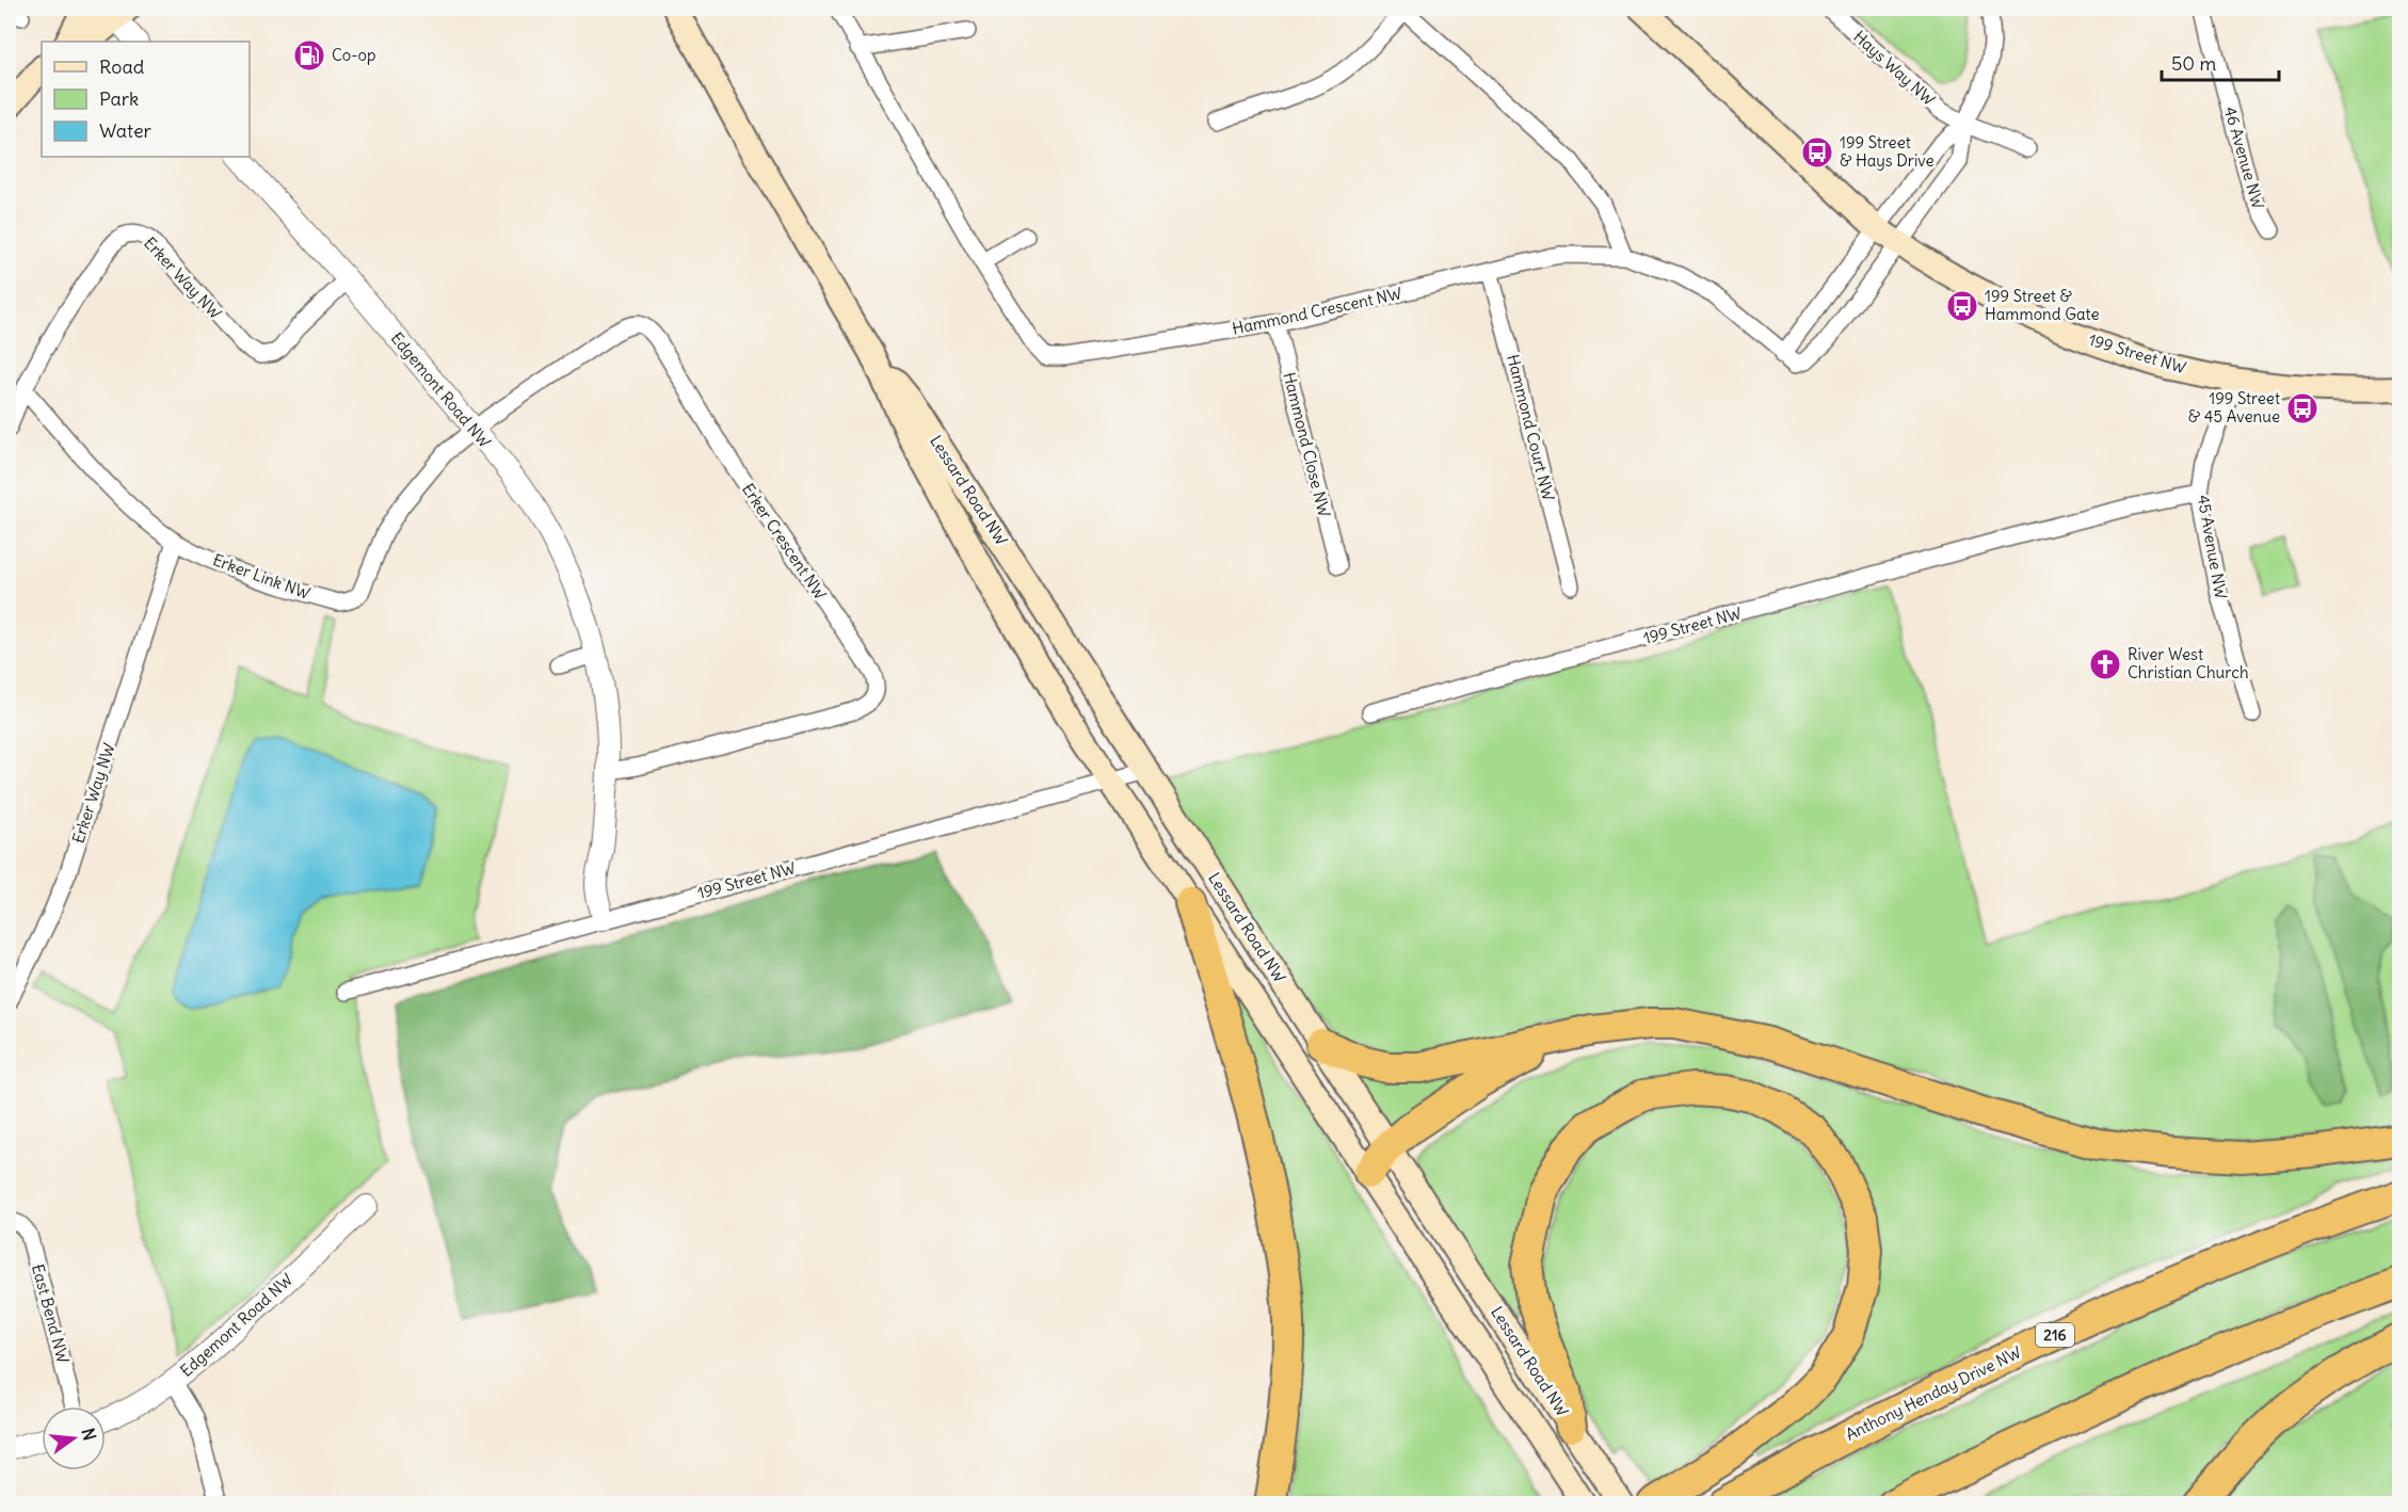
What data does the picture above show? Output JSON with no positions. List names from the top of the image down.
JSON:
{
  "streets": {
    "highway": ["216", "Anthony Henday Drive NW"],
    "main road": ["199 Street NW", "Lessard Road NW"],
    "street": [
      "Hays Way NW",
      "46 Avenue NW",
      "Erker Way NW",
      "Hammond Crescent NW",
      "Edgemont Road NW",
      "Hammond Court NW",
      "Hammond Close NW",
      "Erker Crescent NW",
      "45 Avenue NW",
      "Erker Link NW",
      "East Bend NW"
    ]
  },
  "crossings": [
    ["Erker Way NW", "Edgemont Road NW"],
    ["Erker Way NW", "Erker Link NW"],
    ["Hammond Crescent NW", "Hammond Court NW"],
    ["Hammond Crescent NW", "Hammond Close NW"],
    ["199 Street NW", "Edgemont Road NW"],
    ["199 Street NW", "Lessard Road NW"],
    ["199 Street NW", "45 Avenue NW"],
    ["Edgemont Road NW", "Erker Crescent NW"],
    ["Edgemont Road NW", "Erker Link NW"],
    ["Erker Crescent NW", "Erker Link NW"]
  ],
  "places": {
    "fuel station": ["Co-op"],
    "bus stop": ["199 Street & Hays Drive", "199 Street & Hammond Gate", "199 Street & 45 Avenue"],
    "church": ["River West Christian Church"]
  },
  "legend": ["Road", "Park", "Water"],
  "scale_bar": "50 m",
  "north": "right"
}
